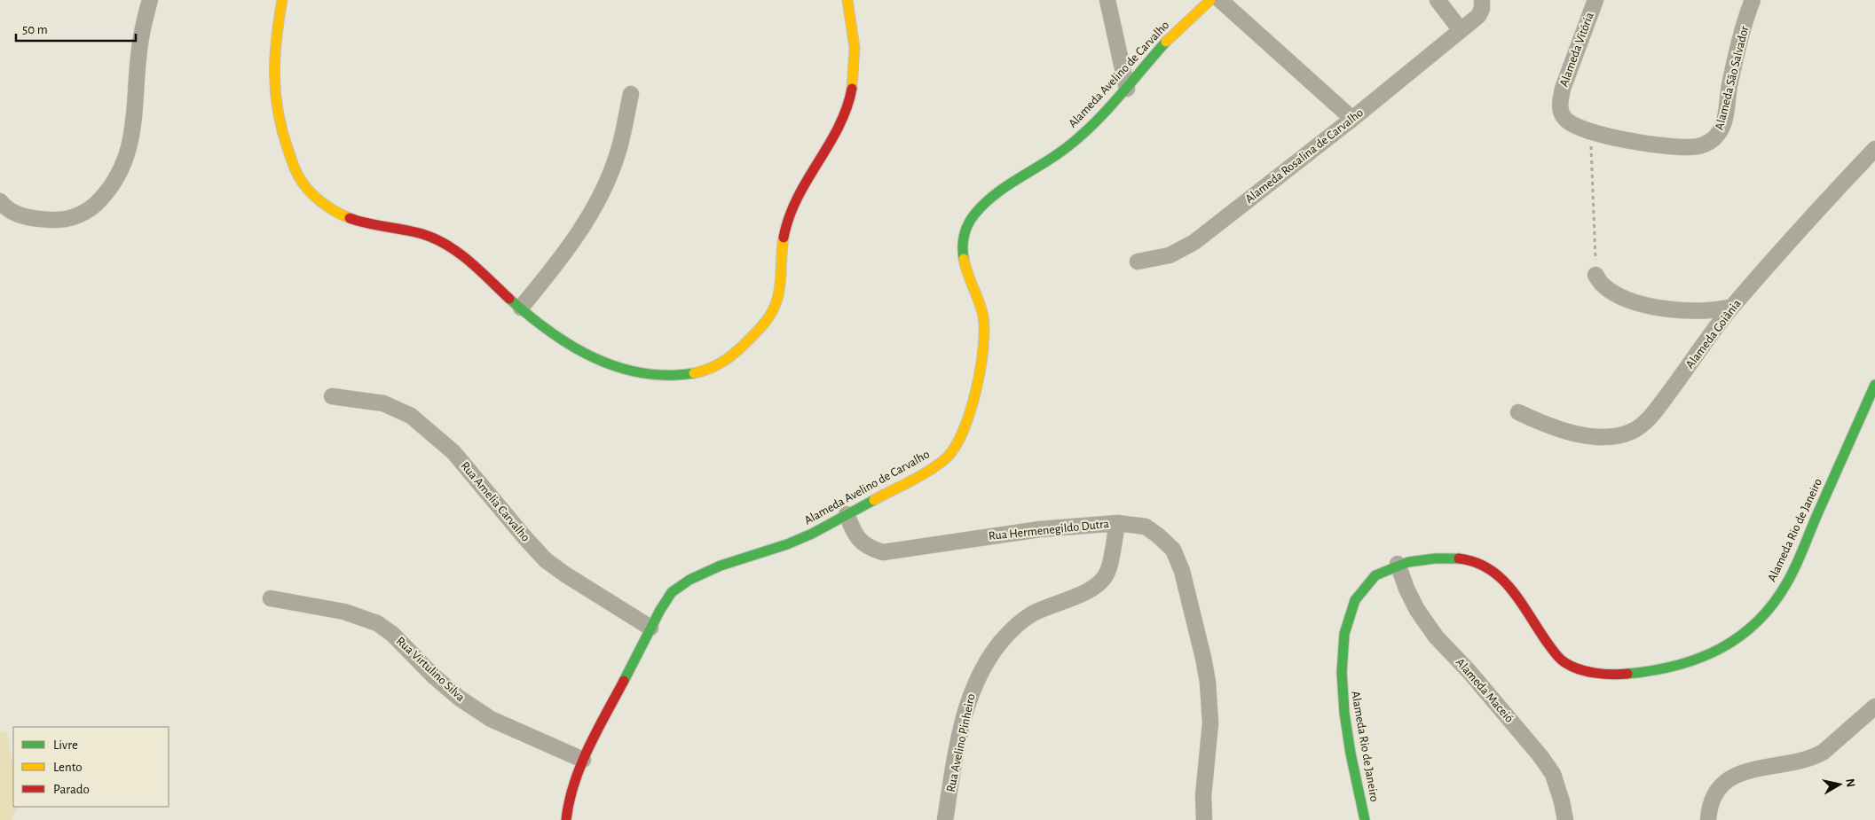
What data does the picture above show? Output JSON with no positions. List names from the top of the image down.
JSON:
{
  "streets": {
    "street": [
      "Alameda Vitória",
      "Alameda Avelino de Carvalho",
      "Alameda São Salvador",
      "Alameda Rosalina de Carvalho",
      "Alameda Goiânia",
      "Rua Amelia Carvalho",
      "Rua Hermenegildo Dutra",
      "Alameda Rio de Janeiro",
      "Rua Virtulino Silva",
      "Alameda Maceió",
      "Rua Avelino Pinheiro"
    ]
  },
  "crossings": [
    ["Alameda Vitória", "Alameda São Salvador"],
    ["Alameda Avelino de Carvalho", "Rua Amelia Carvalho"],
    ["Alameda Avelino de Carvalho", "Rua Hermenegildo Dutra"],
    ["Alameda Avelino de Carvalho", "Rua Virtulino Silva"],
    ["Rua Hermenegildo Dutra", "Rua Avelino Pinheiro"],
    ["Alameda Rio de Janeiro", "Alameda Maceió"]
  ],
  "legend": ["Livre", "Lento", "Parado"],
  "scale_bar": "50 m",
  "north": "right"
}
